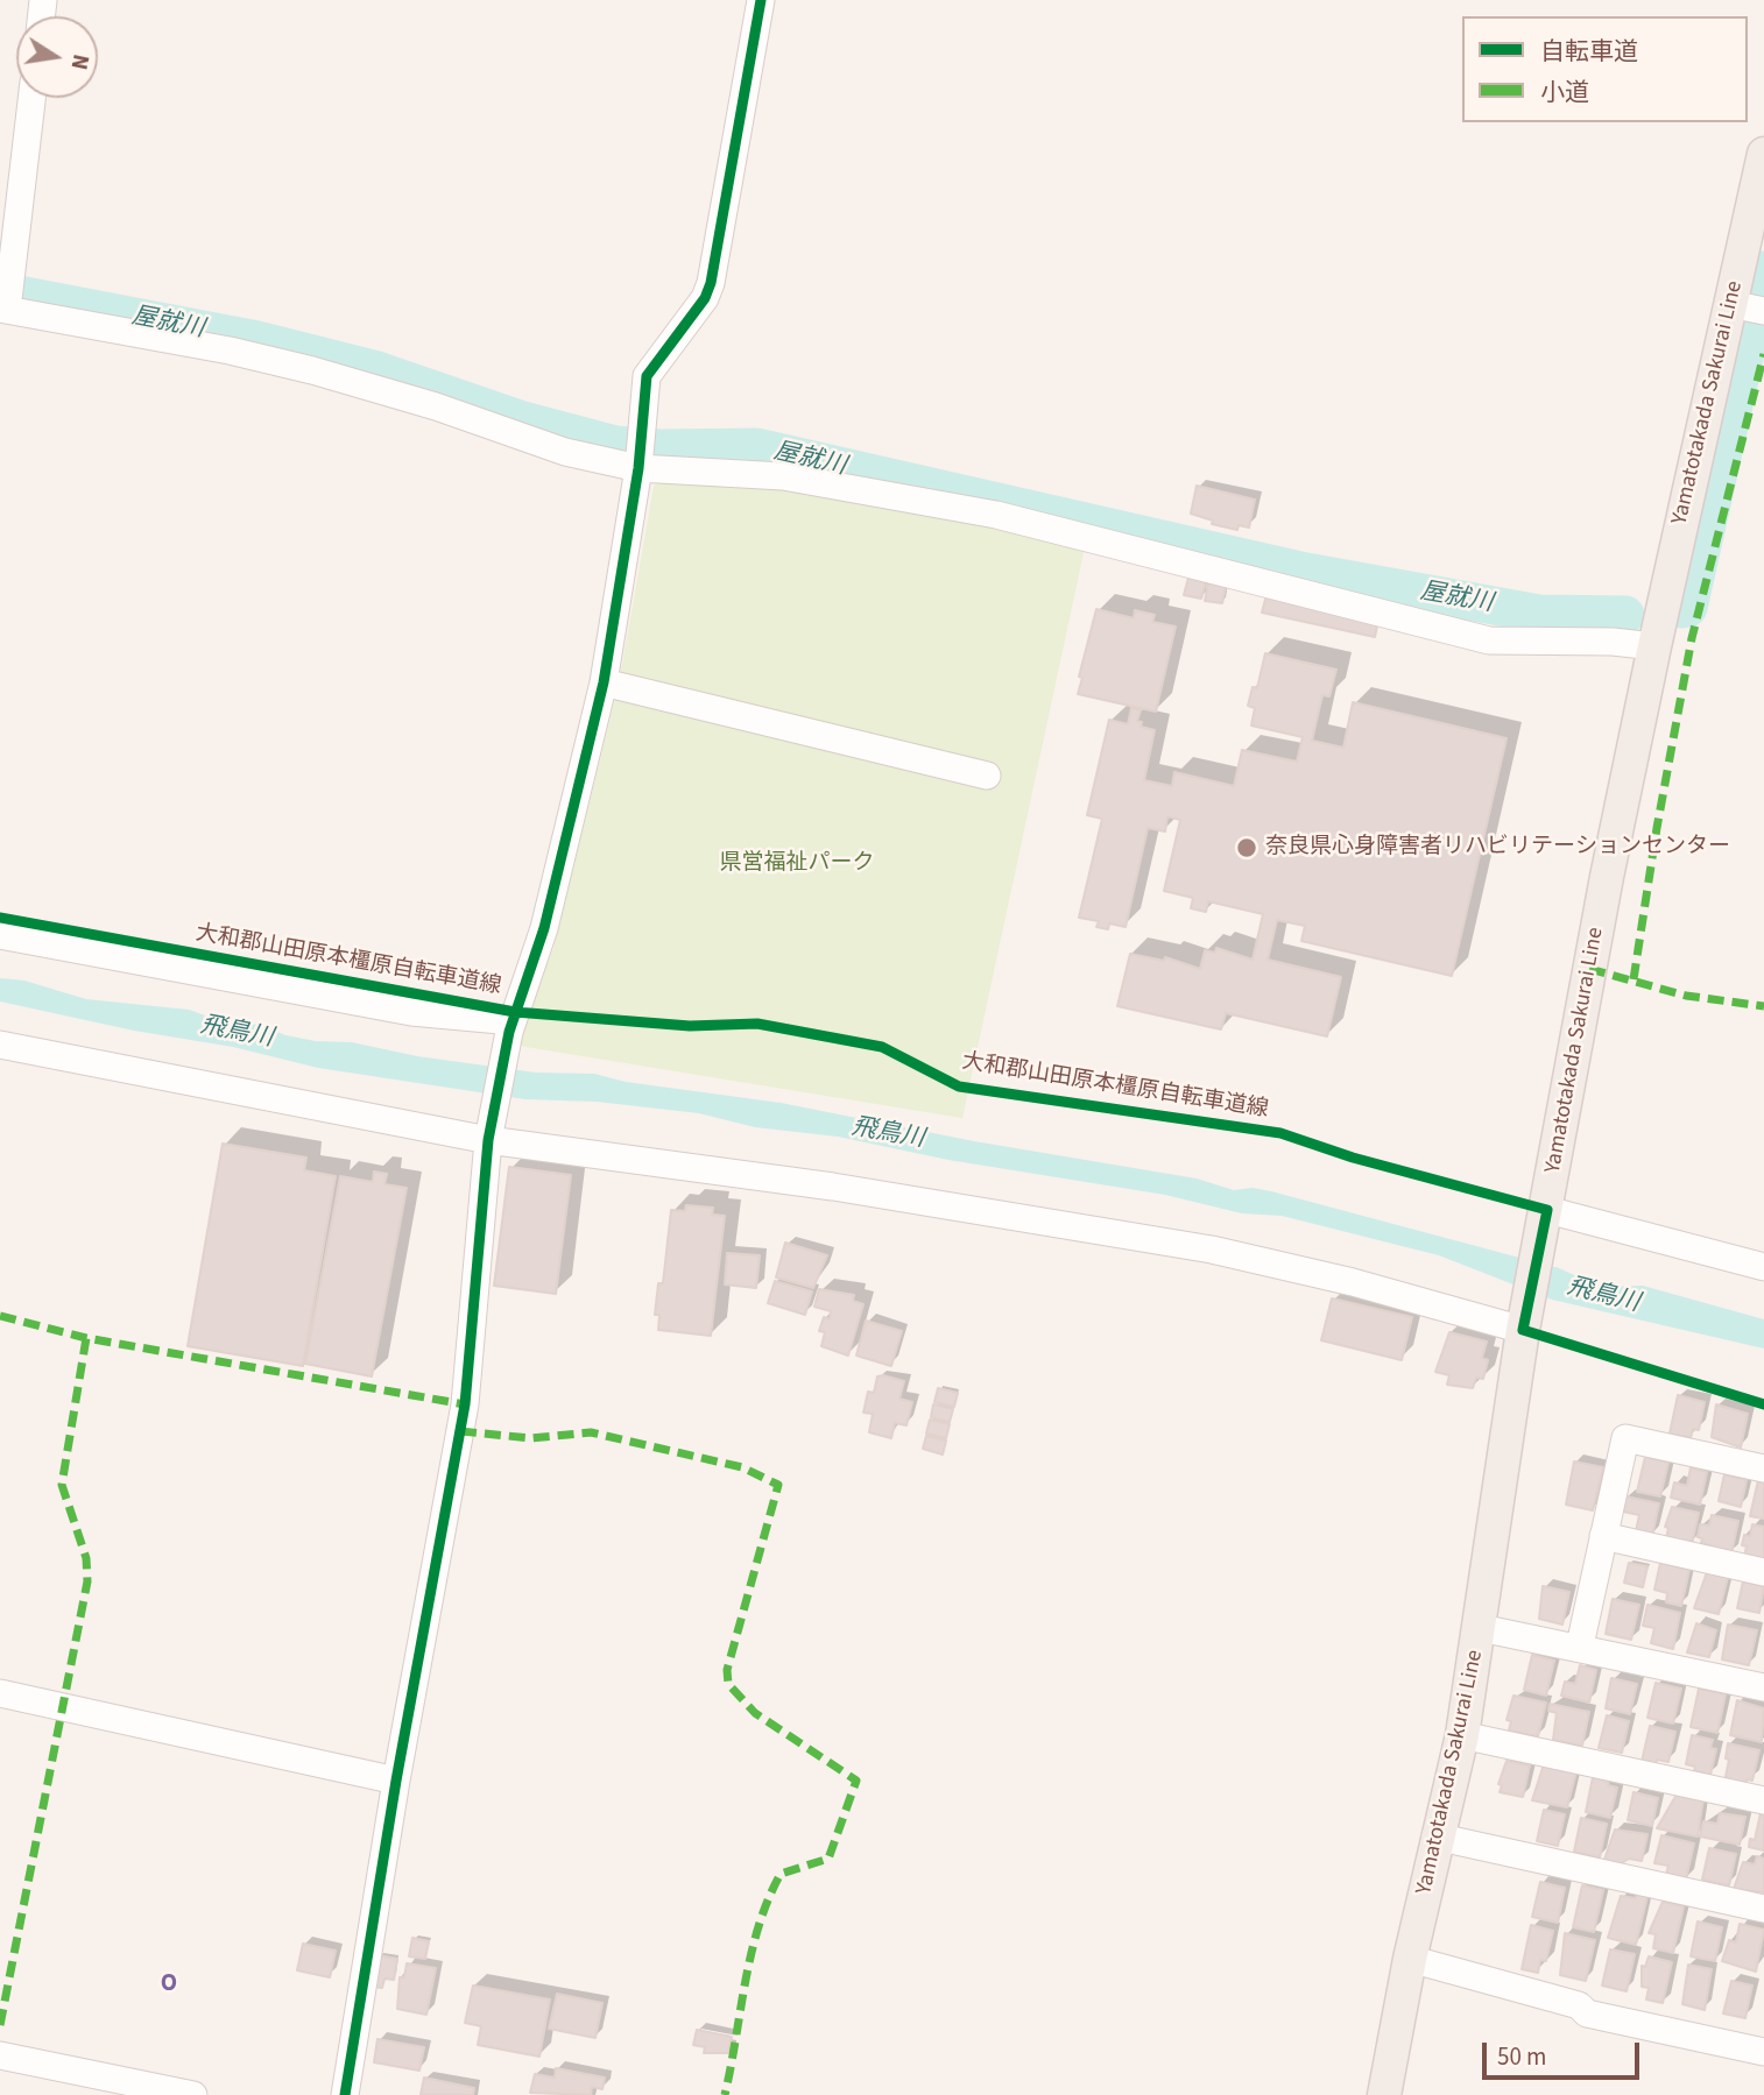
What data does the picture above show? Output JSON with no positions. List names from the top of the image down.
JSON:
{
  "streets": {
    "main road": ["Yamatotakada Sakurai Line"],
    "cycle path": ["大和郡山田原本橿原自転車道線"]
  },
  "districts": ["O"],
  "water": ["屋就川", "飛鳥川"],
  "parks": ["県営福祉パーク"],
  "places": ["奈良県心身障害者リハビリテーションセンター"],
  "legend": ["自転車道", "小道"],
  "scale_bar": "50 m",
  "north": "right"
}
